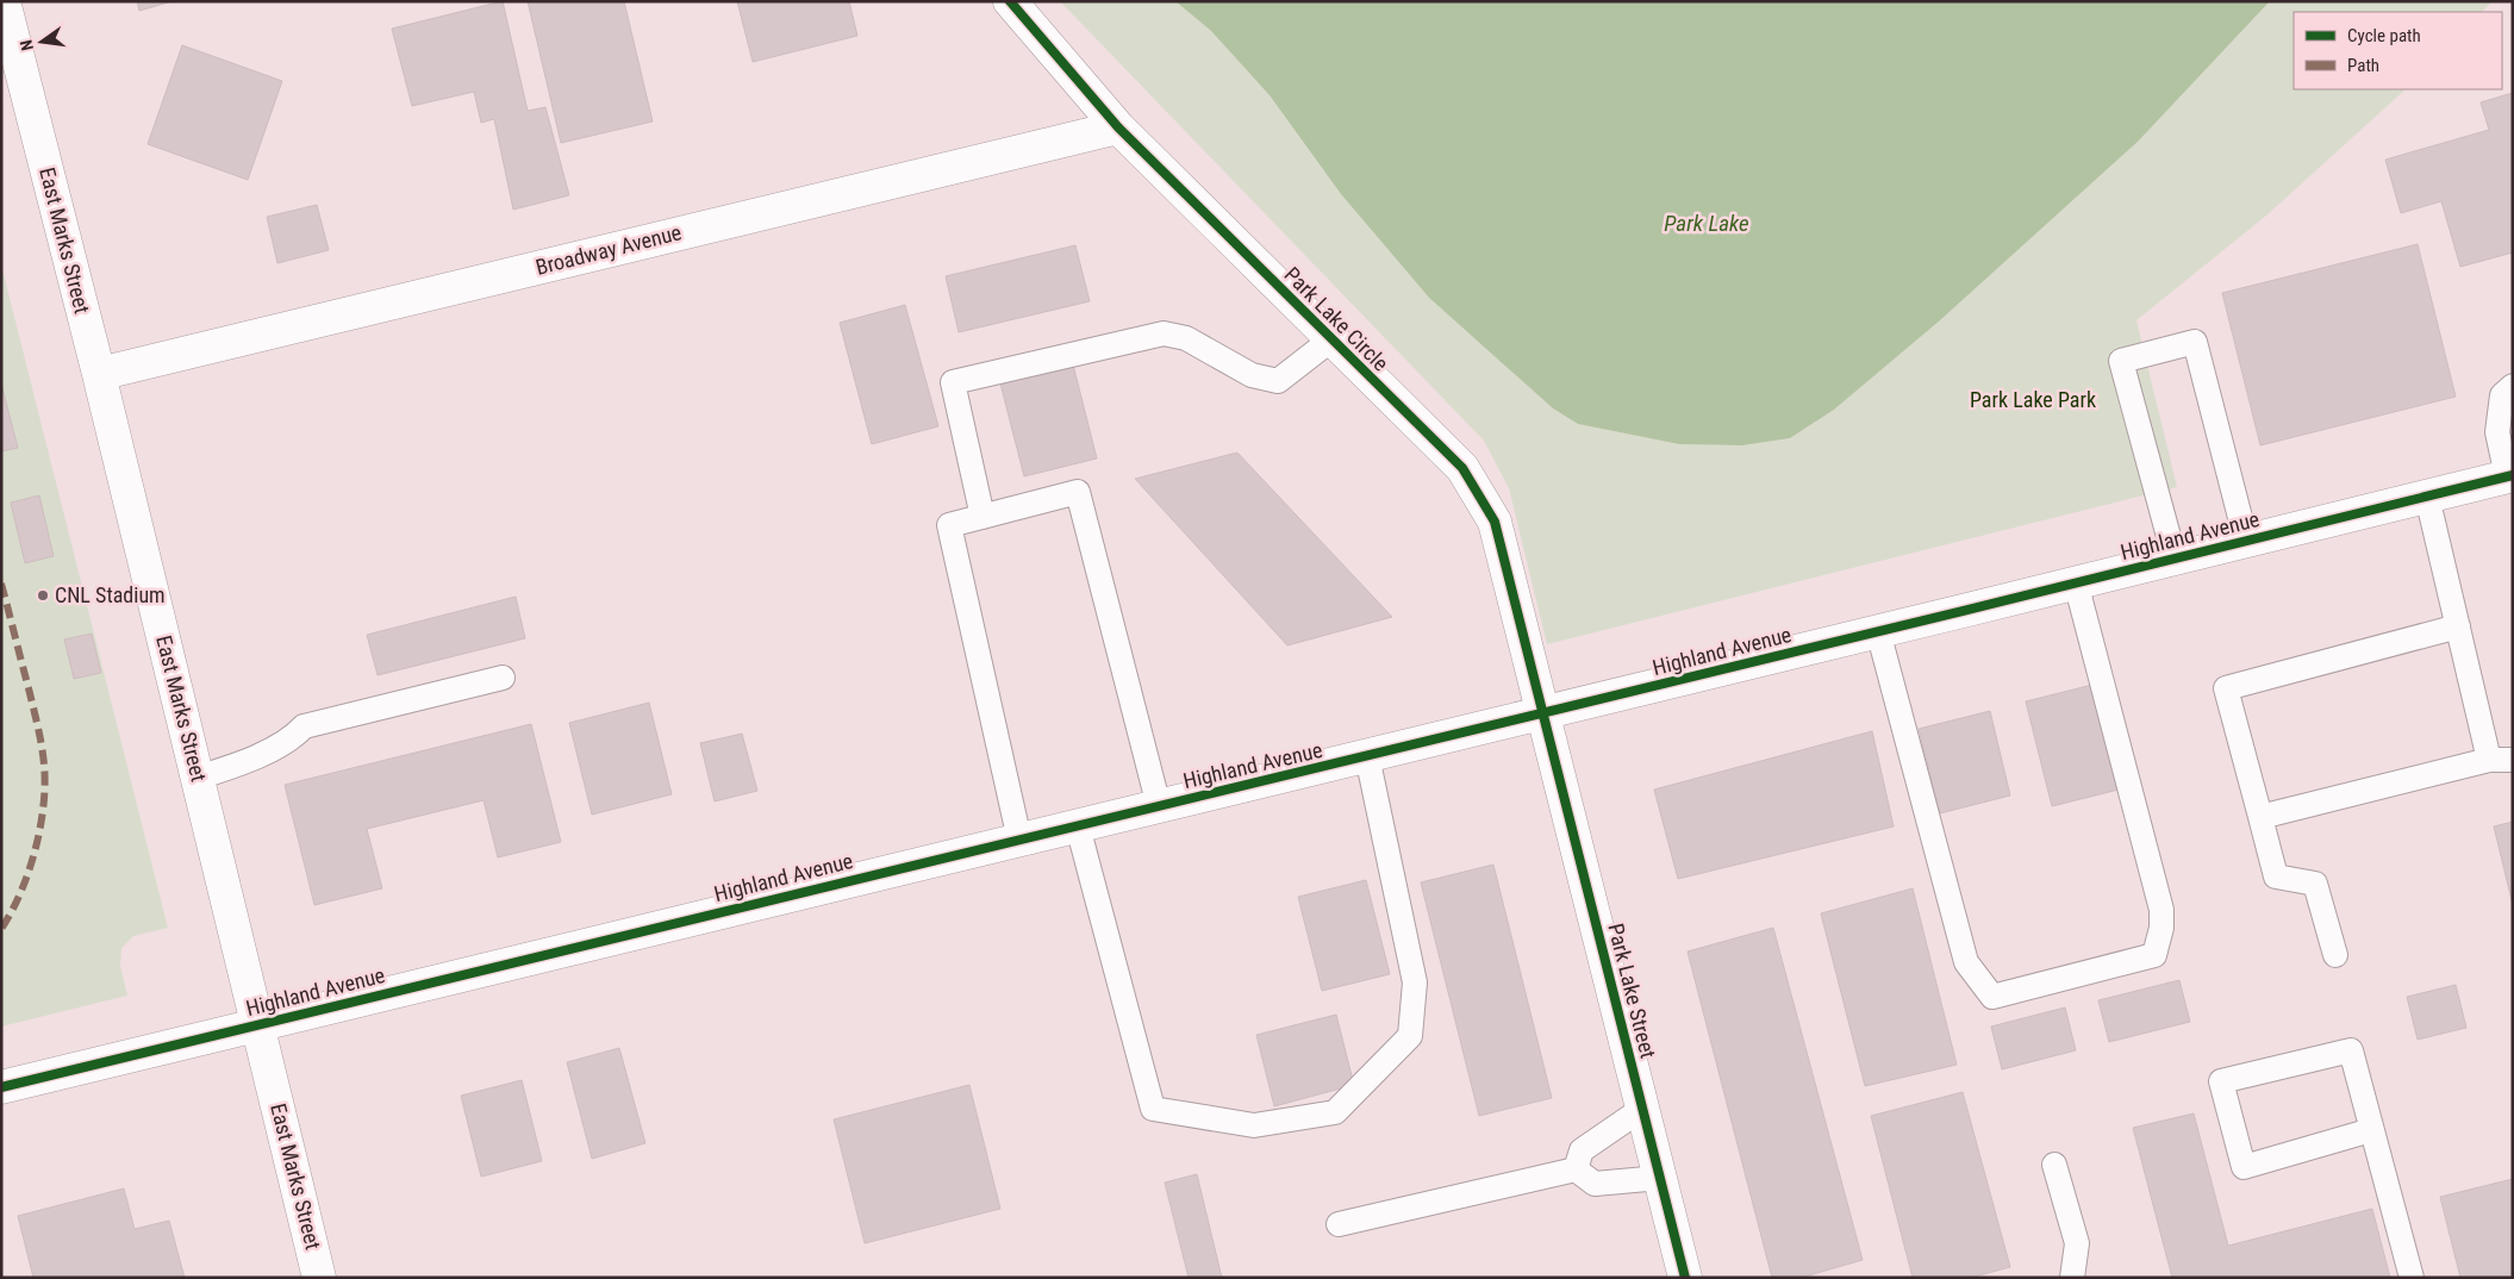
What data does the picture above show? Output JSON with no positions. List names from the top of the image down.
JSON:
{
  "streets": {
    "street": [
      "East Marks Street",
      "Broadway Avenue",
      "Park Lake Circle",
      "Highland Avenue",
      "Park Lake Street"
    ]
  },
  "crossings": [
    ["East Marks Street", "Broadway Avenue"],
    ["East Marks Street", "Highland Avenue"],
    ["Broadway Avenue", "Park Lake Circle"],
    ["Park Lake Circle", "Highland Avenue"],
    ["Park Lake Circle", "Park Lake Street"],
    ["Highland Avenue", "Park Lake Street"]
  ],
  "water": ["Park Lake"],
  "parks": ["Park Lake Park"],
  "places": ["CNL Stadium"],
  "legend": ["Cycle path", "Path"],
  "north": "left"
}
